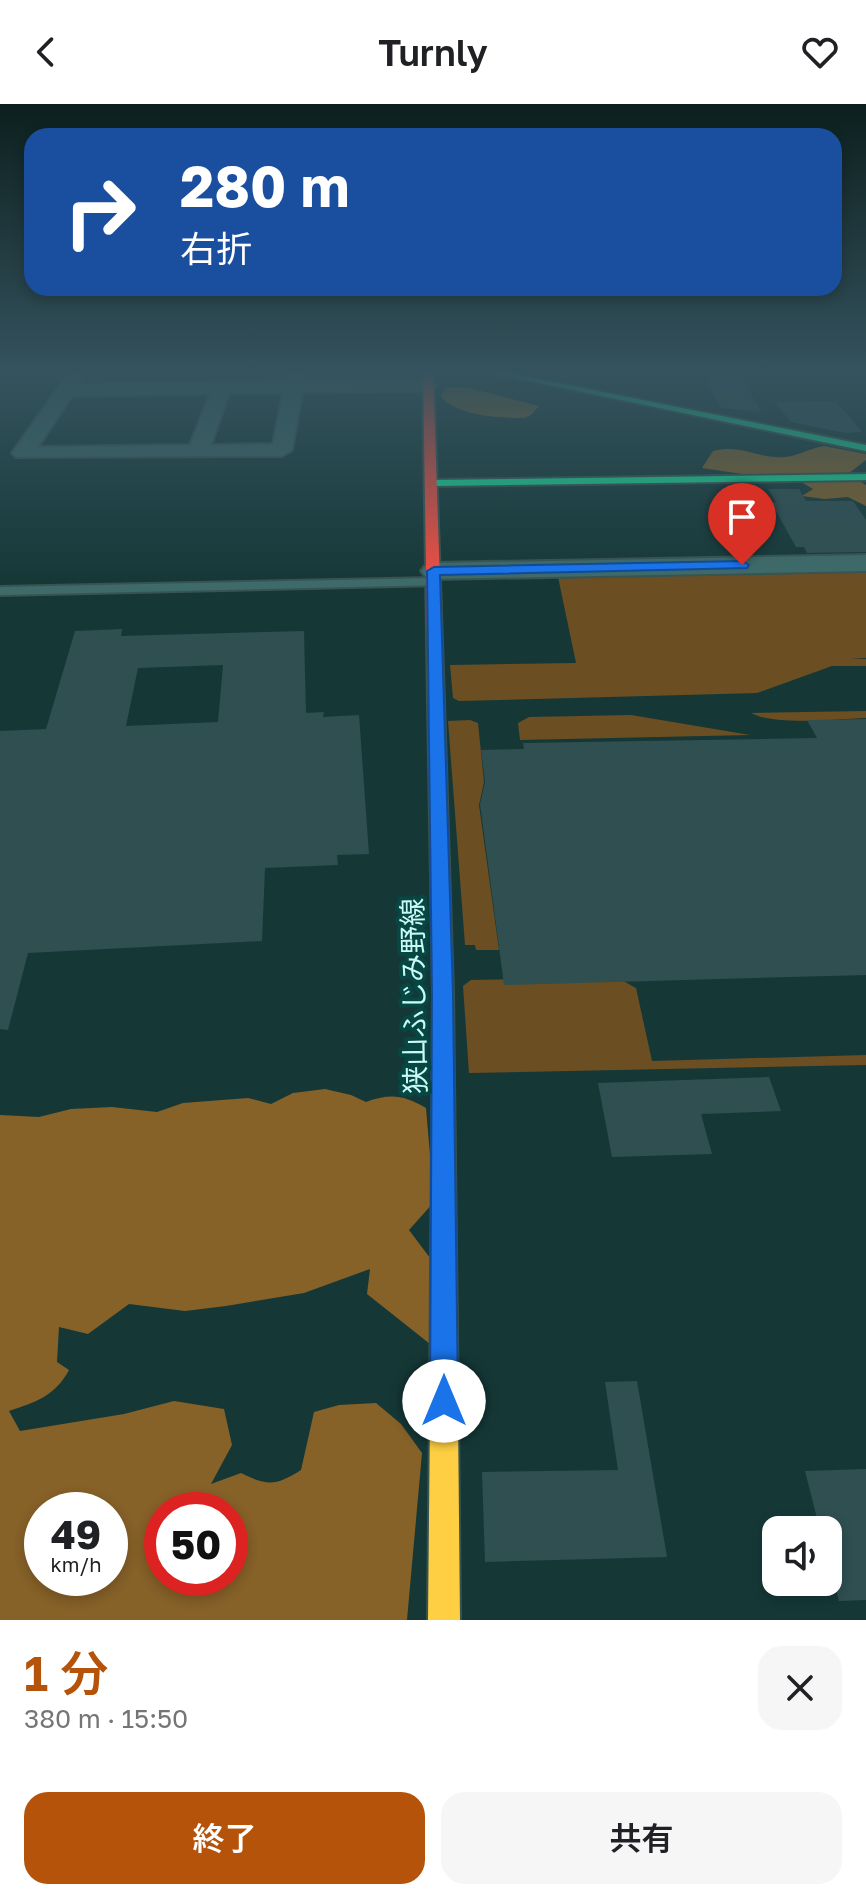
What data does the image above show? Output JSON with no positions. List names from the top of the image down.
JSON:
{
  "streets": {
    "main road": ["狭山ふじみ野線"]
  },
  "page": {
    "header": "Turnly",
    "turn": ["280 m", "右折"],
    "speed": "49 km/h",
    "limit": "50",
    "heading": ["1 分", "380 m · 15:50"],
    "buttons": ["終了", "共有"]
  }
}
